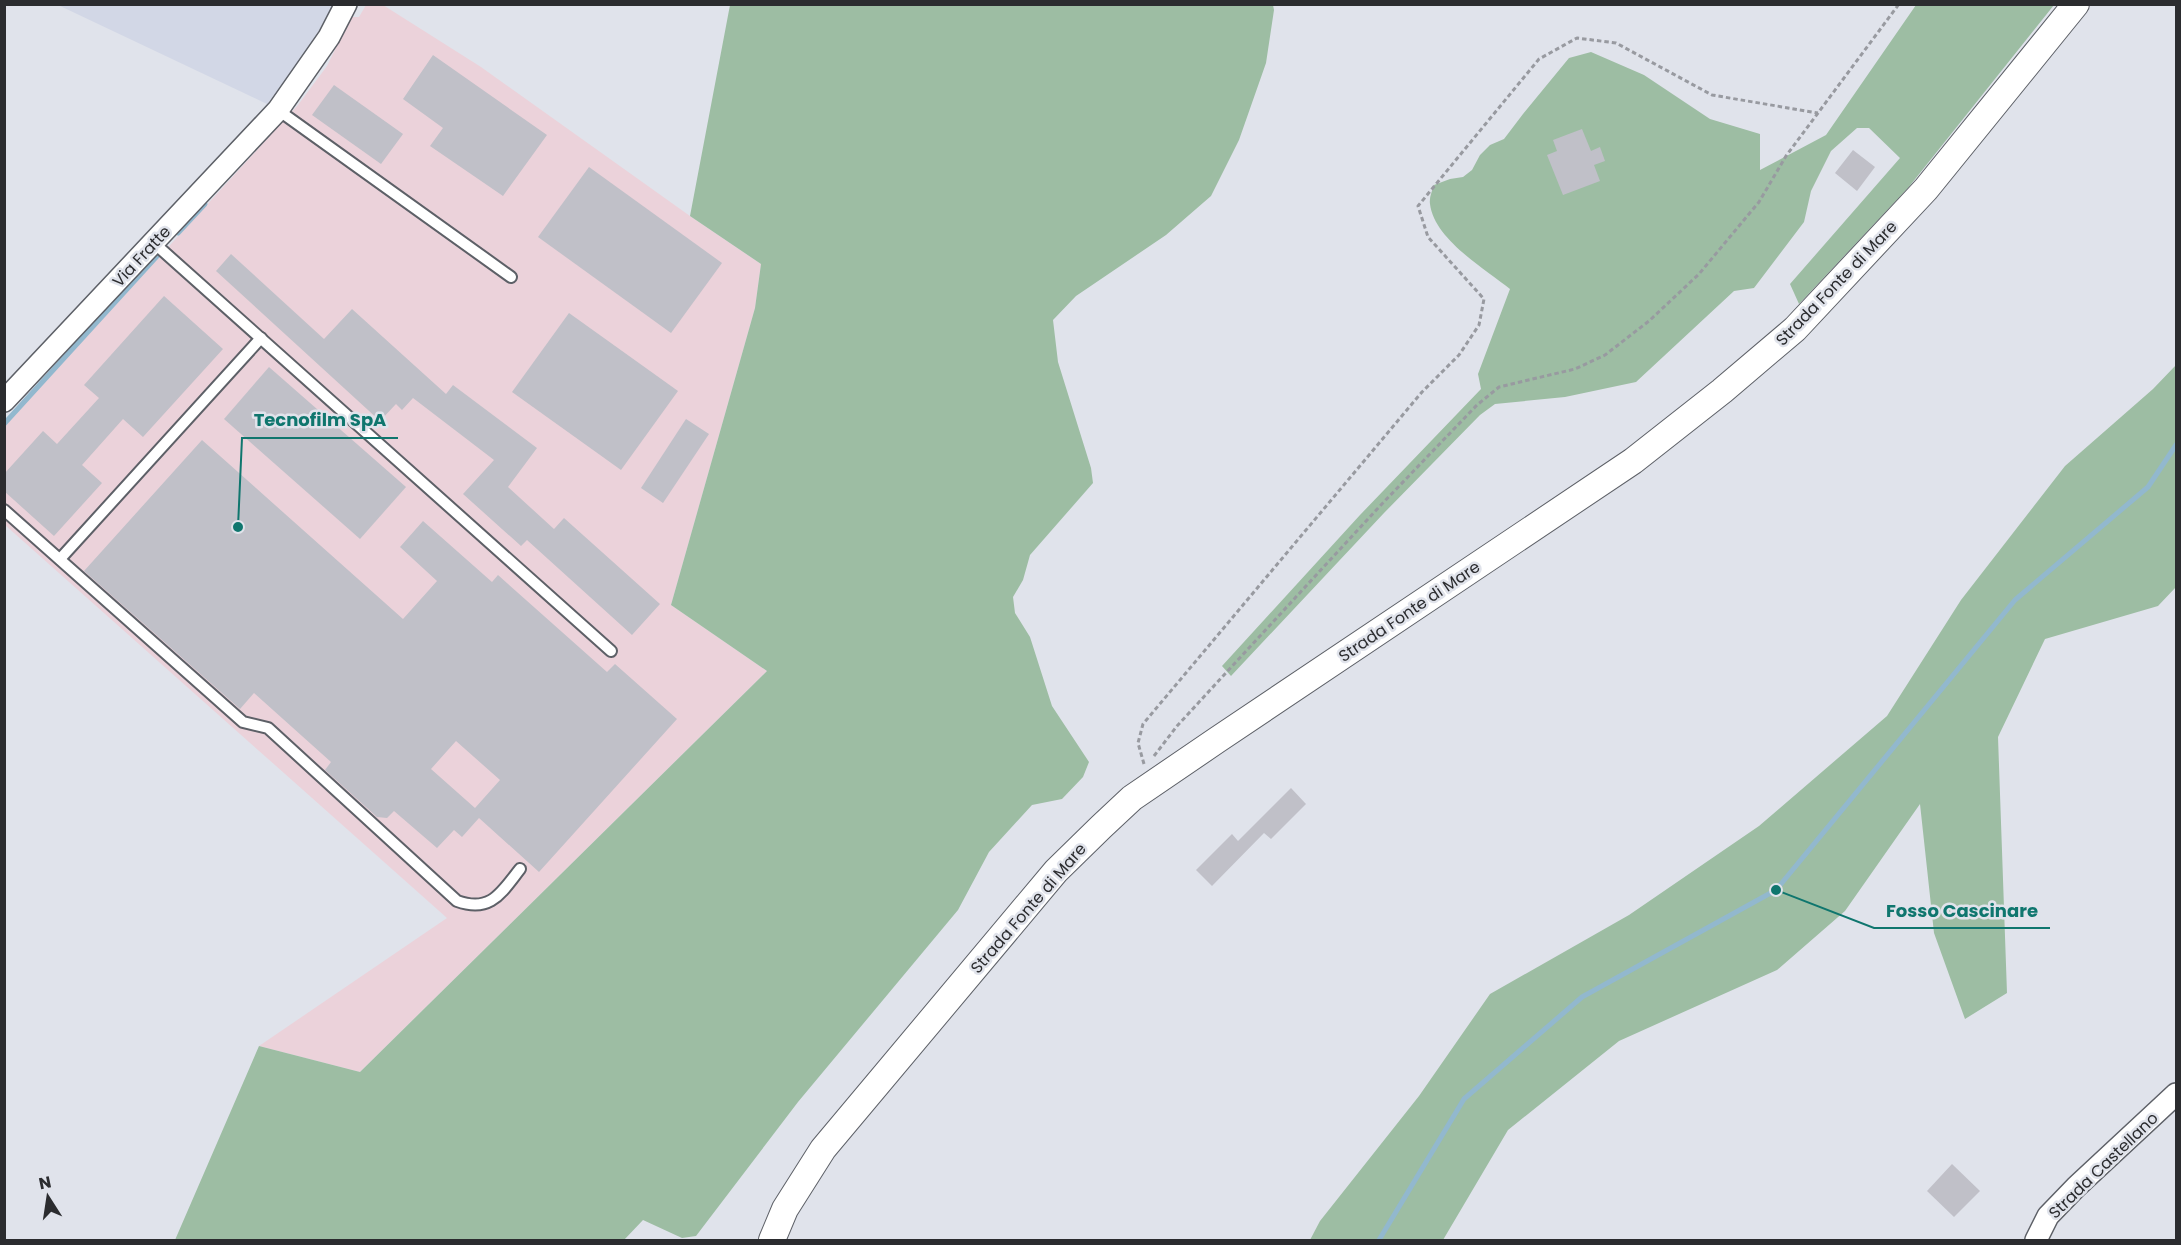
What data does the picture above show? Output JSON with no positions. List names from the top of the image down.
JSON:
{
  "streets": {
    "street": ["Via Fratte", "Strada Fonte di Mare", "Strada Castellano"]
  },
  "places": ["Tecnofilm SpA", "Fosso Cascinare"],
  "north": "top"
}
